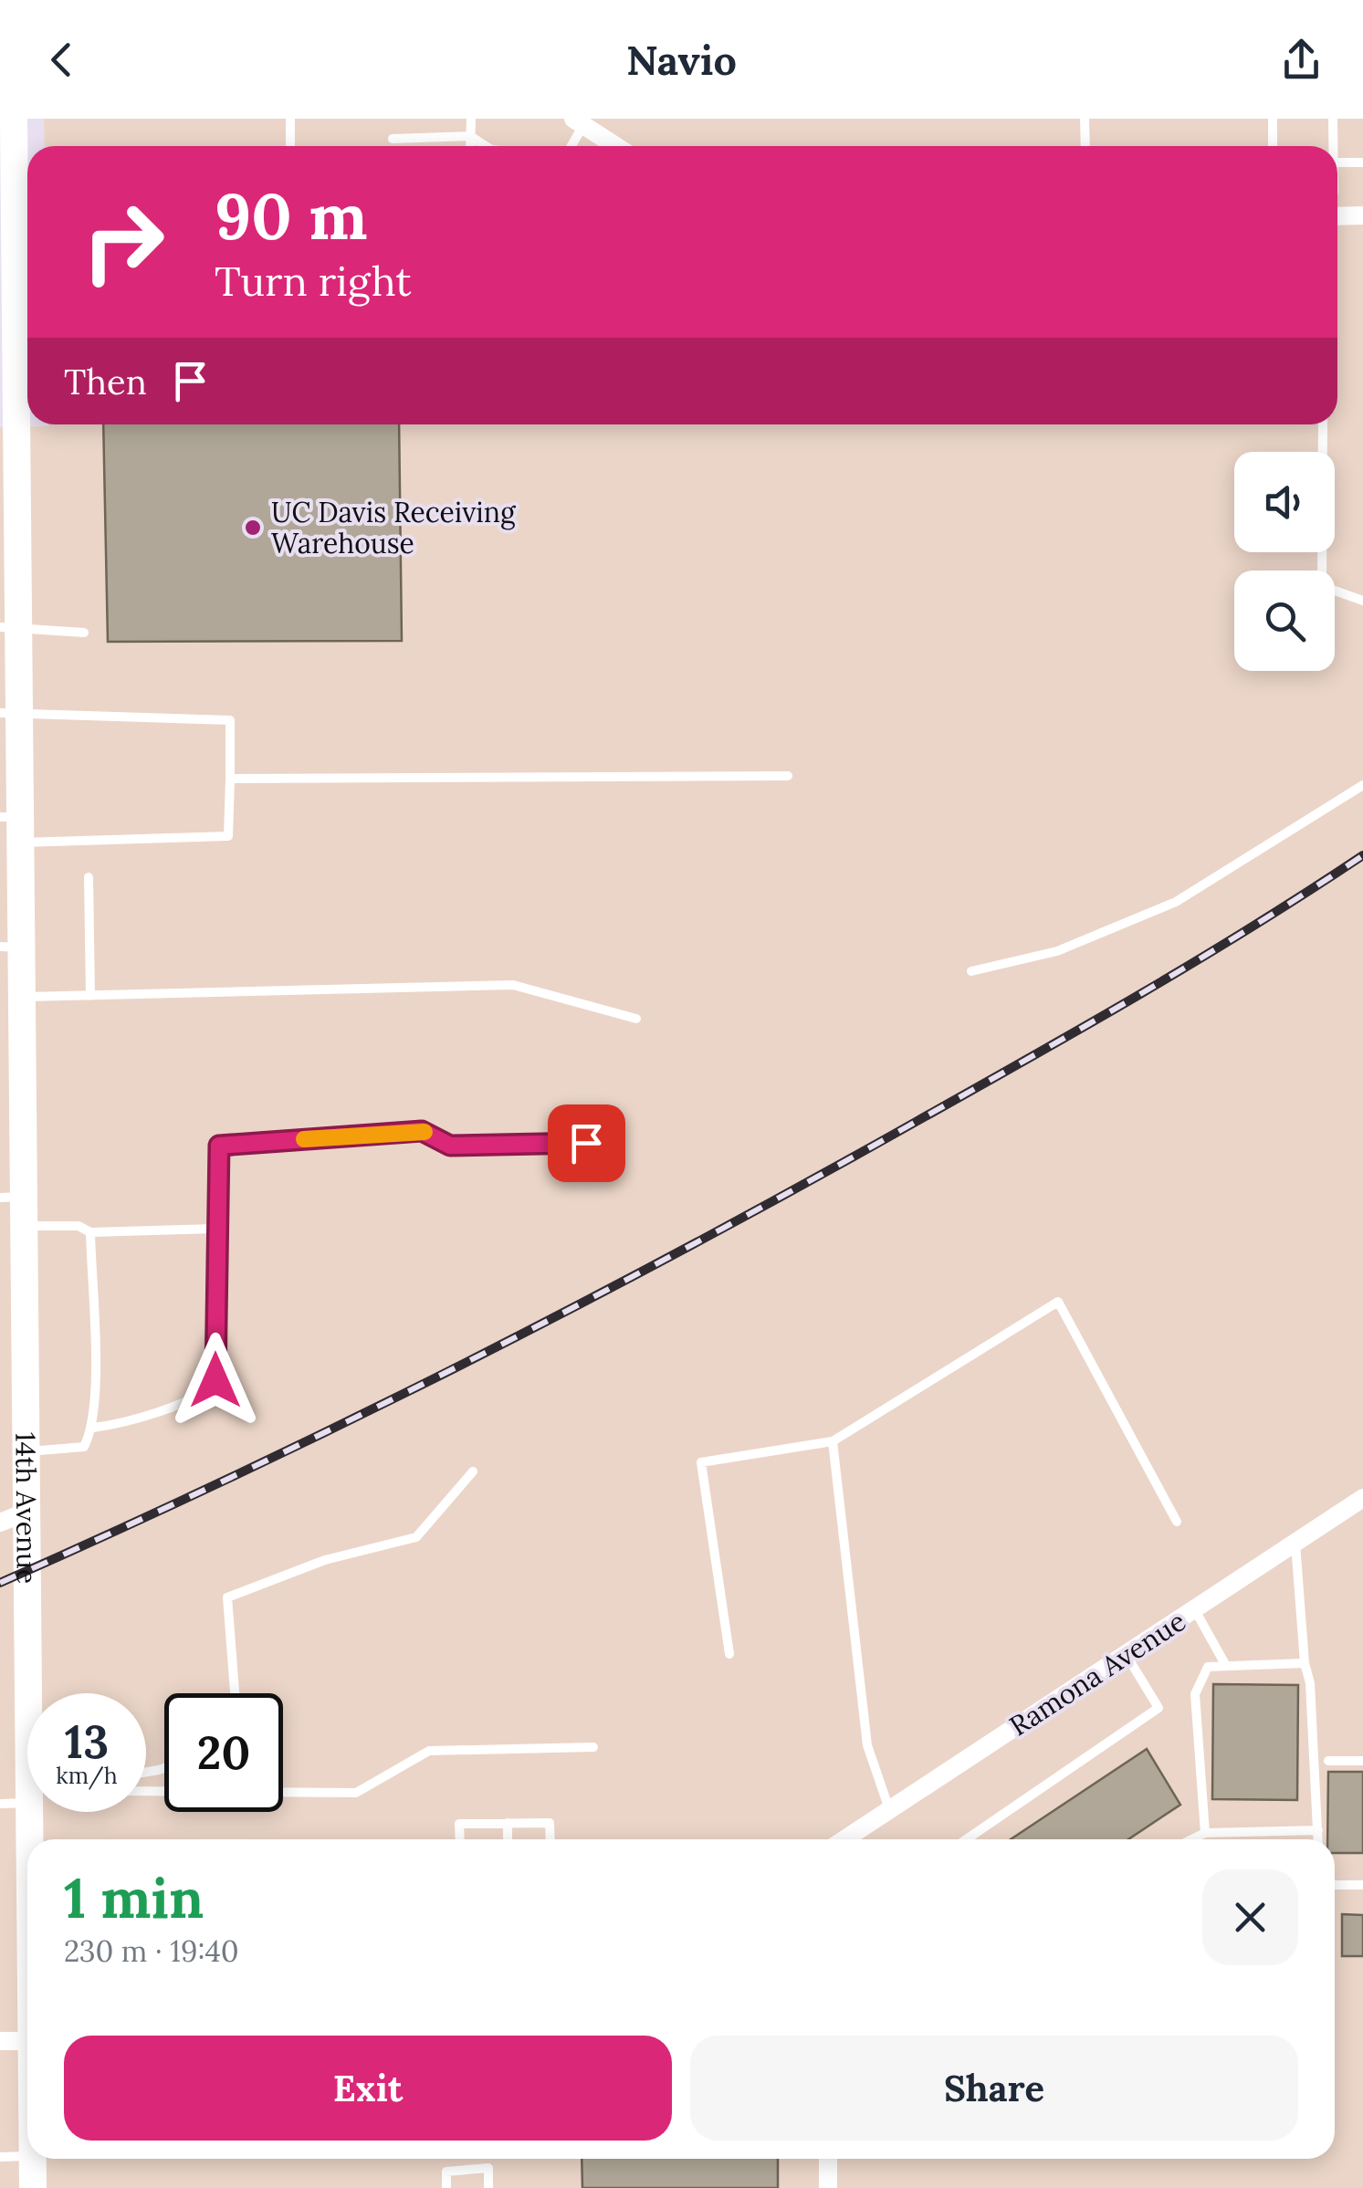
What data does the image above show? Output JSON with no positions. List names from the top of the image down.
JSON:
{
  "streets": {
    "main road": ["14th Avenue"],
    "street": ["Ramona Avenue"]
  },
  "places": ["UC Davis Receiving Warehouse"],
  "page": {
    "header": "Navio",
    "turn": ["90 m", "Turn right"],
    "then": "Then",
    "speed": "13 km/h",
    "limit": "20",
    "heading": ["1 min", "230 m · 19:40"],
    "buttons": ["Exit", "Share"]
  }
}
